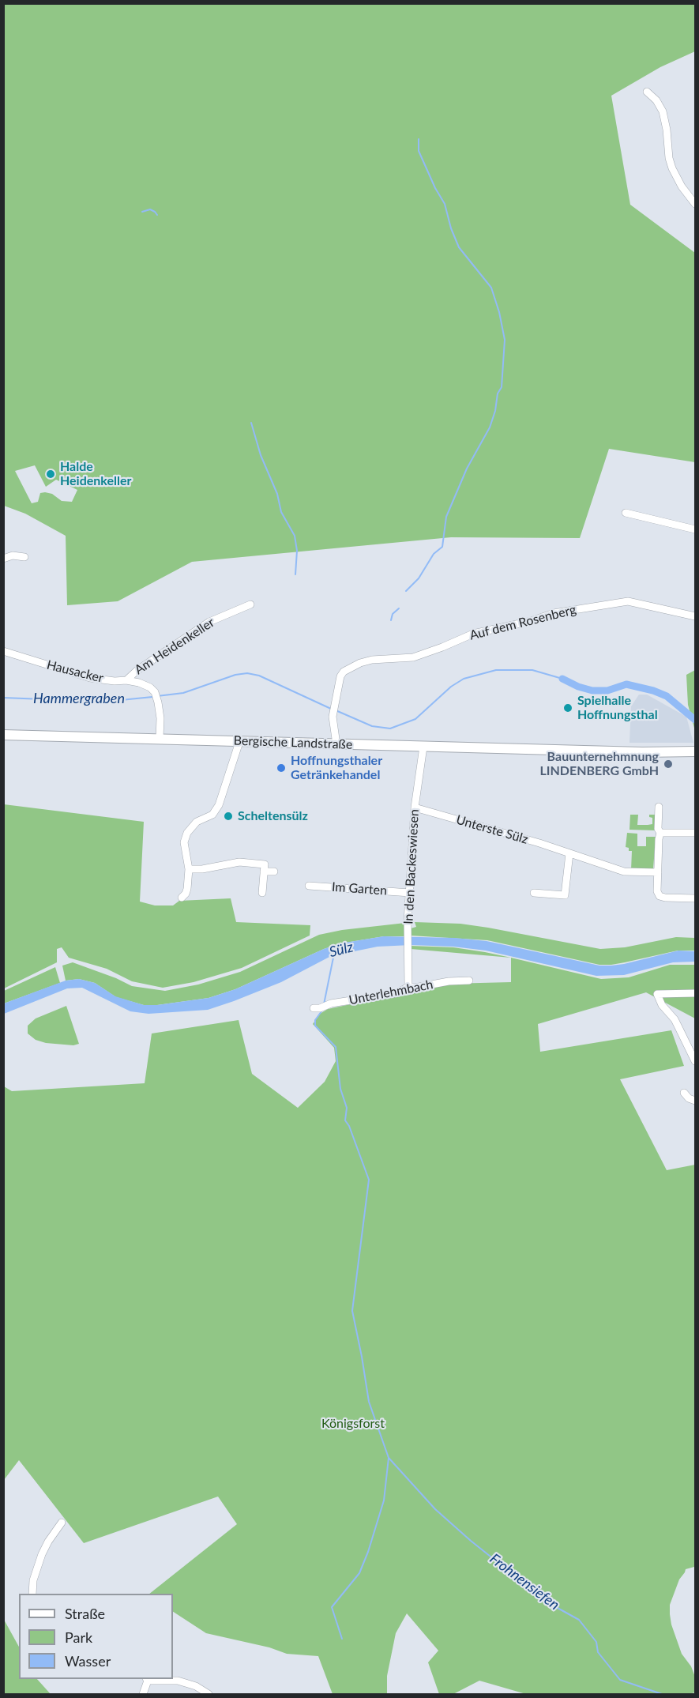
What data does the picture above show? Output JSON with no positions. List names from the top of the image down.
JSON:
{
  "streets": {
    "main road": ["Bergische Landstraße"],
    "street": [
      "Auf dem Rosenberg",
      "Am Heidenkeller",
      "Hausacker",
      "Unterste Sülz",
      "In den Backeswiesen",
      "Im Garten",
      "Unterlehmbach"
    ]
  },
  "crossings": [
    ["Auf dem Rosenberg", "Bergische Landstraße"],
    ["Am Heidenkeller", "Hausacker"],
    ["Hausacker", "Bergische Landstraße"],
    ["Bergische Landstraße", "In den Backeswiesen"],
    ["Unterste Sülz", "In den Backeswiesen"],
    ["In den Backeswiesen", "Im Garten"],
    ["In den Backeswiesen", "Unterlehmbach"]
  ],
  "water": ["Hammergraben", "Sülz", "Frohnensiefen"],
  "parks": ["Königsforst"],
  "places": [
    "Halde Heidenkeller",
    "Spielhalle Hoffnungsthal",
    "Bauunternehmnung LINDENBERG GmbH",
    "Hoffnungsthaler Getränkehandel",
    "Scheltensülz"
  ],
  "legend": ["Straße", "Park", "Wasser"]
}
